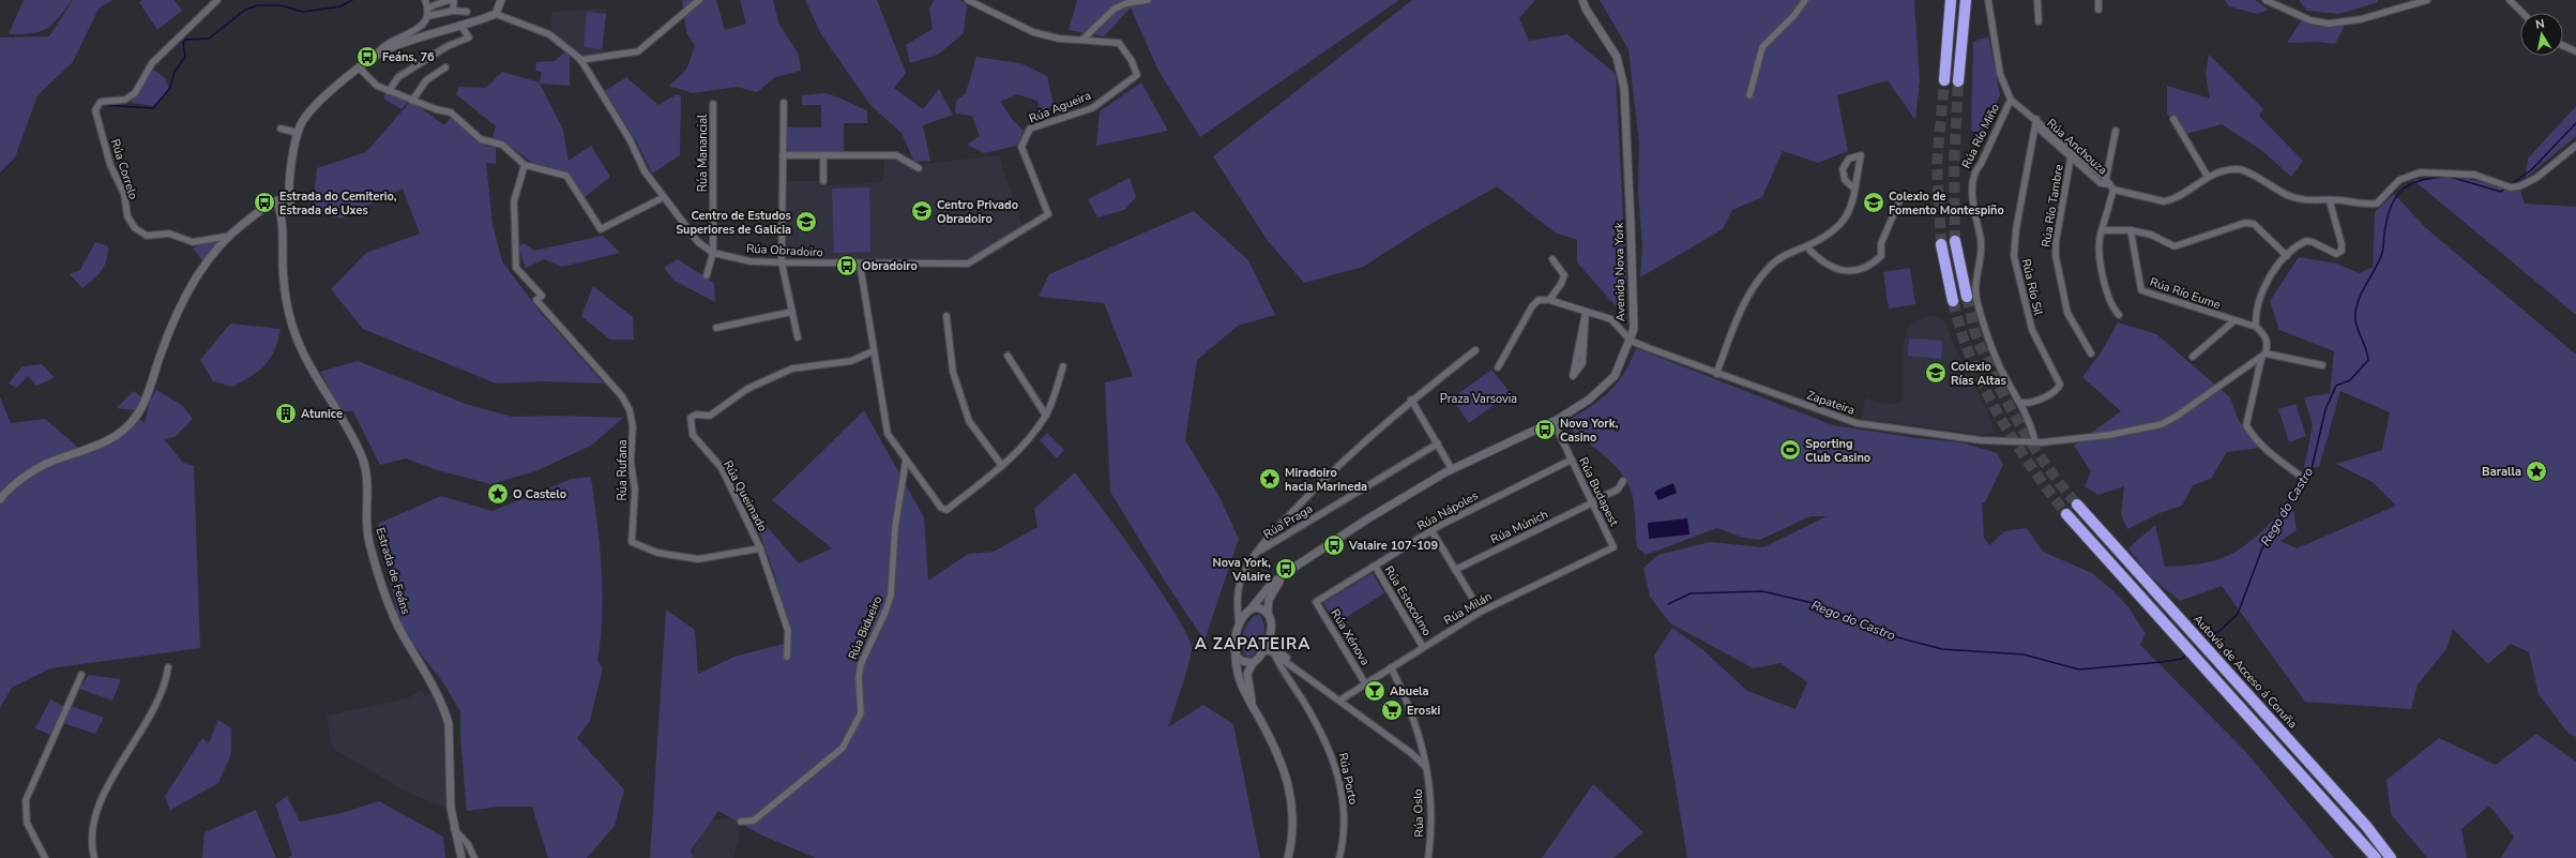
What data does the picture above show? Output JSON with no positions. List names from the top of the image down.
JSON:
{
  "streets": {
    "highway": ["Autovía de Acceso á Coruña"],
    "street": [
      "Rúa Agueira",
      "Rúa Río Miño",
      "Rúa Anchouza",
      "Rúa Manancial",
      "Rúa Correlo",
      "Rúa Río Tambre",
      "Rúa Obradoiro",
      "Avenida Nova York",
      "Rúa Río Sil",
      "Rúa Río Eume",
      "Zapateira",
      "Rúa Rufana",
      "Rúa Budapest",
      "Rúa Queimado",
      "Rúa Nápoles",
      "Rúa Praga",
      "Rúa Múnich",
      "Estrada de Feáns",
      "Rúa Estocolmo",
      "Rúa Milán",
      "Rúa Bidueiro",
      "Rúa Xénova",
      "Rúa Porto",
      "Rúa Oslo"
    ]
  },
  "crossings": [
    ["Rúa Agueira", "Rúa Obradoiro"],
    ["Rúa Río Miño", "Rúa Anchouza"],
    ["Rúa Río Miño", "Rúa Río Sil"],
    ["Rúa Río Miño", "Zapateira"],
    ["Rúa Anchouza", "Rúa Río Tambre"],
    ["Rúa Anchouza", "Rúa Río Sil"],
    ["Rúa Manancial", "Rúa Obradoiro"],
    ["Rúa Obradoiro", "Estrada de Feáns"],
    ["Avenida Nova York", "Zapateira"],
    ["Avenida Nova York", "Rúa Budapest"],
    ["Rúa Rufana", "Rúa Queimado"],
    ["Rúa Budapest", "Rúa Nápoles"],
    ["Rúa Budapest", "Rúa Múnich"],
    ["Rúa Budapest", "Rúa Milán"],
    ["Rúa Nápoles", "Rúa Estocolmo"],
    ["Rúa Nápoles", "Rúa Xénova"],
    ["Rúa Estocolmo", "Rúa Milán"],
    ["Rúa Milán", "Rúa Xénova"],
    ["Rúa Milán", "Rúa Oslo"]
  ],
  "districts": ["A ZAPATEIRA"],
  "water": ["Rego do Castro"],
  "parks": ["Praza Varsovia"],
  "places": {
    "bus stop": [
      "Feáns, 76",
      "Estrada do Cemiterio, Estrada de Uxes",
      "Obradoiro",
      "Nova York, Casino",
      "Valaire 107-109",
      "Nova York, Valaire"
    ],
    "school or university": [
      "Colexio de Fomento Montespiño",
      "Centro Privado Obradoiro",
      "Centro de Estudos Superiores de Galicia",
      "Colexio Rías Altas"
    ],
    "building": ["Atunice"],
    "sports": ["Sporting Club Casino"],
    "place": ["Baralla", "Miradoiro hacia Marineda", "O Castelo"],
    "bar": ["Abuela"],
    "supermarket": ["Eroski"]
  },
  "north": "top"
}
